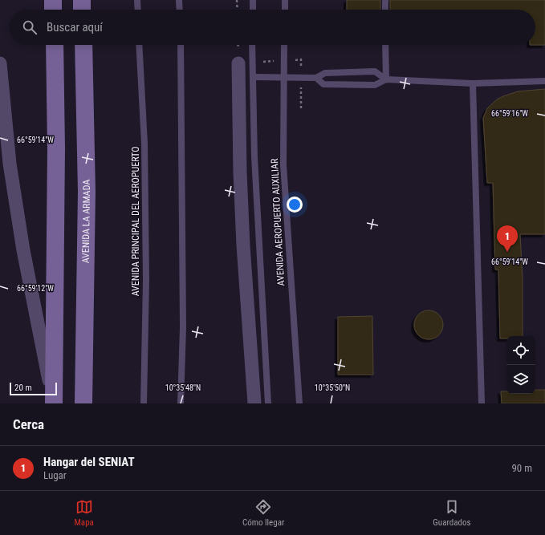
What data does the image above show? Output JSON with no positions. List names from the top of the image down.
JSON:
{
  "streets": {
    "main road": ["AVENIDA LA ARMADA"],
    "lane": ["AVENIDA PRINCIPAL DEL AEROPUERTO", "AVENIDA AEROPUERTO AUXILIAR"]
  },
  "scale_bar": "20 m",
  "page": {
    "search": "Buscar aquí",
    "pins": "1",
    "scale": "20 m",
    "heading": "Cerca",
    "list": [
      {
        "mark": "1",
        "name": "Hangar del SENIAT",
        "note": "Lugar",
        "value": "90 m"
      }
    ],
    "nav": ["Mapa", "Cómo llegar", "Guardados"]
  },
  "coordinates": [
    "66°59'16\"W",
    "66°59'14\"W",
    "66°59'12\"W",
    "10°35'48\"N",
    "10°35'50\"N"
  ]
}
